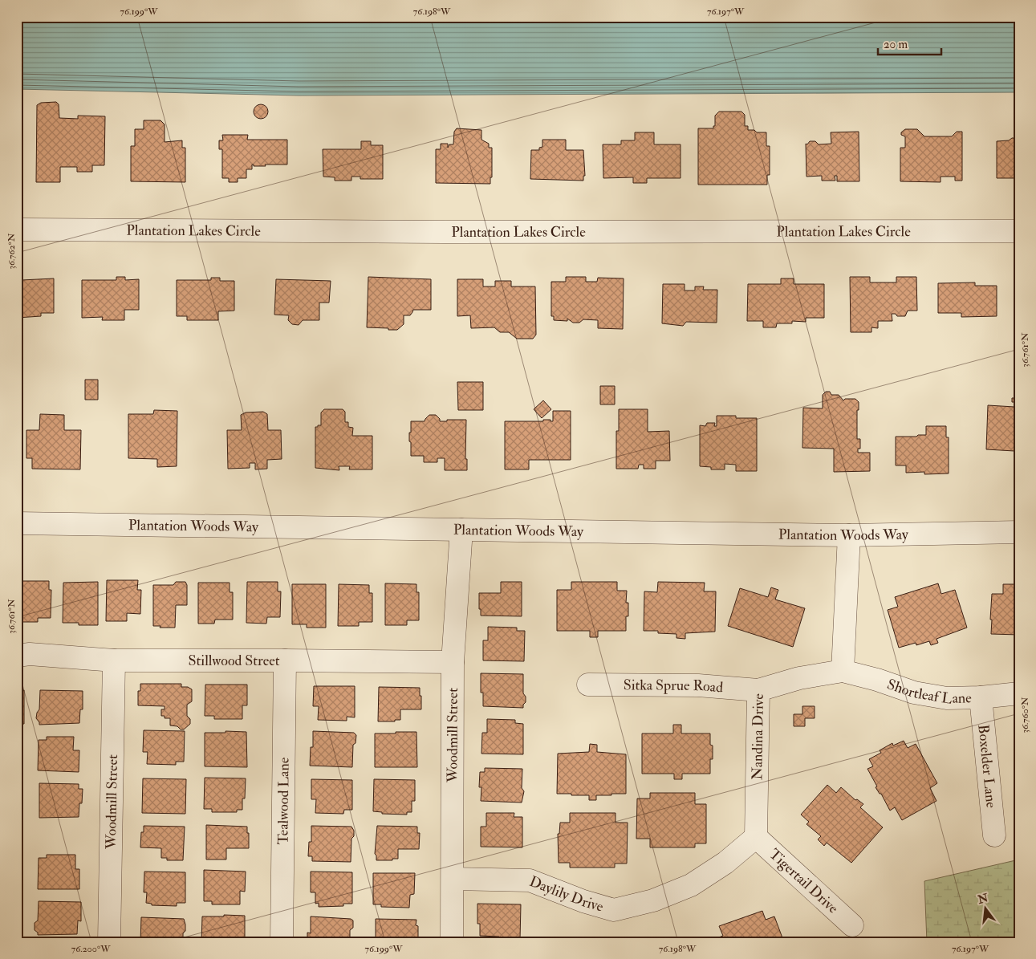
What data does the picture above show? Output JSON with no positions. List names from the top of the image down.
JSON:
{
  "streets": {
    "street": [
      "Plantation Lakes Circle",
      "Plantation Woods Way",
      "Stillwood Street",
      "Sitka Sprue Road",
      "Shortleaf Lane",
      "Woodmill Street",
      "Nandina Drive",
      "Boxelder Lane",
      "Tealwood Lane",
      "Tigertail Drive",
      "Daylily Drive"
    ]
  },
  "crossings": [
    ["Plantation Woods Way", "Woodmill Street"],
    ["Stillwood Street", "Woodmill Street"],
    ["Stillwood Street", "Tealwood Lane"],
    ["Sitka Sprue Road", "Nandina Drive"],
    ["Shortleaf Lane", "Nandina Drive"],
    ["Shortleaf Lane", "Boxelder Lane"],
    ["Woodmill Street", "Daylily Drive"],
    ["Nandina Drive", "Tigertail Drive"],
    ["Nandina Drive", "Daylily Drive"],
    ["Tigertail Drive", "Daylily Drive"]
  ],
  "scale_bar": "20 m",
  "north": "top",
  "coordinates": [
    "76.199°W",
    "76.198°W",
    "76.197°W",
    "36.762°N",
    "36.761°N",
    "36.760°N",
    "76.200°W"
  ]
}
